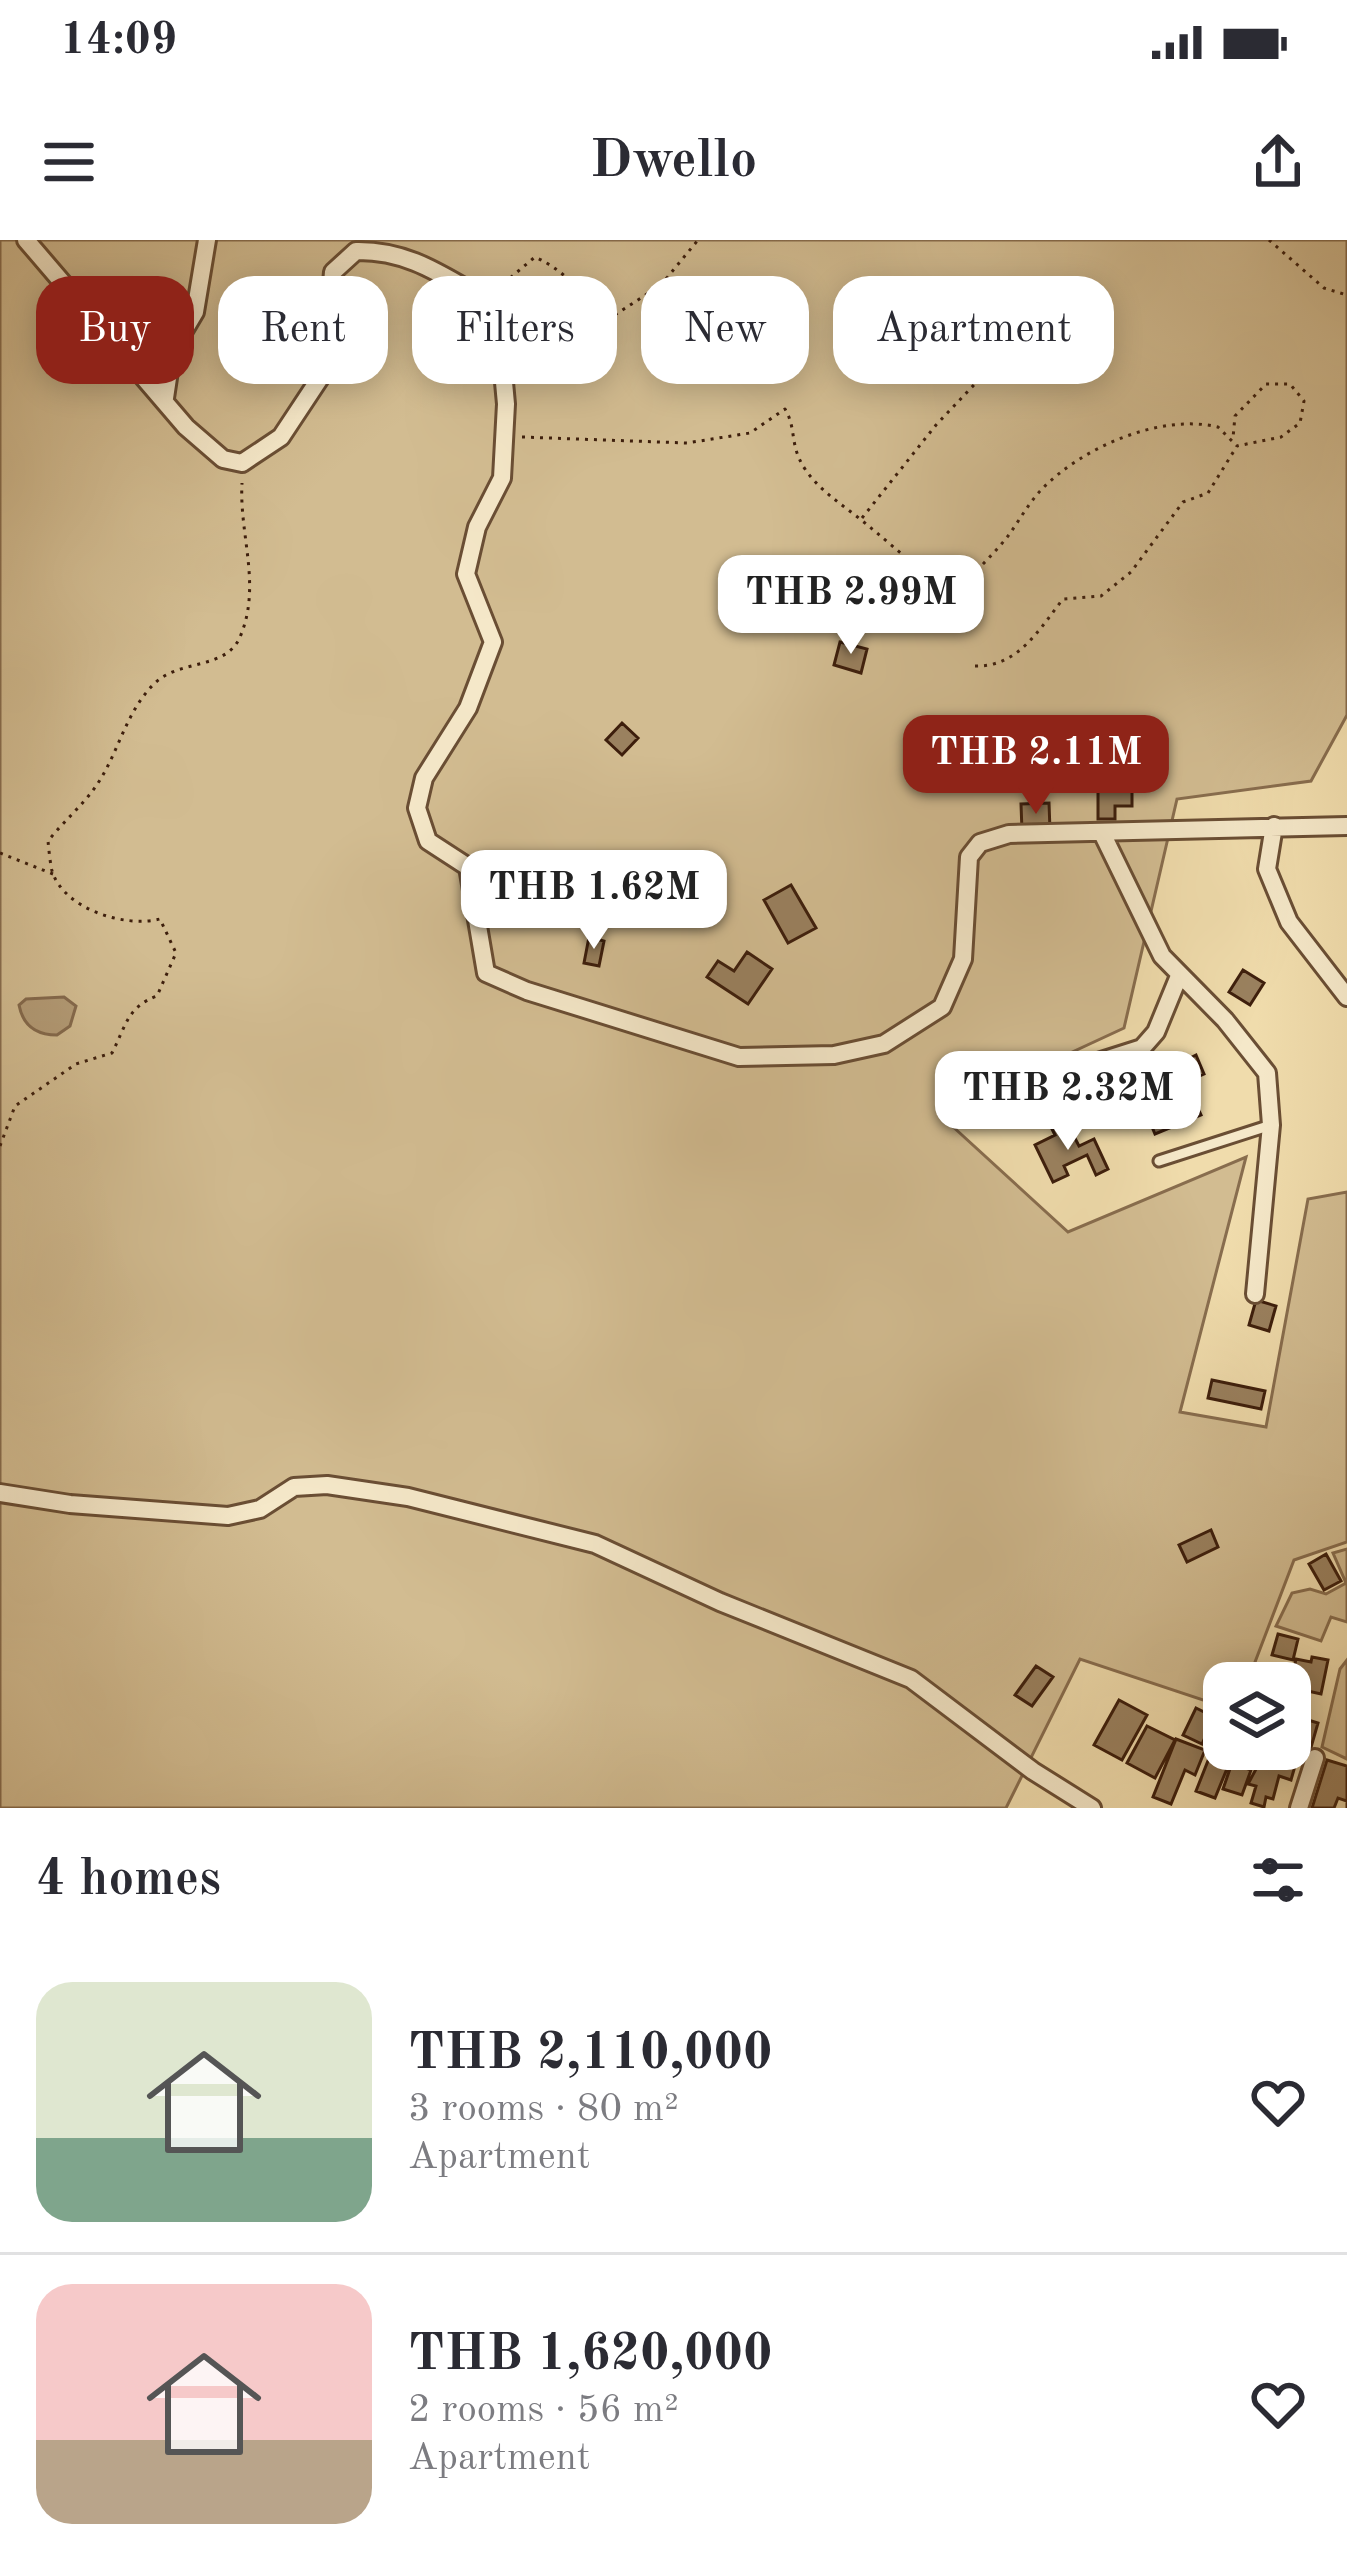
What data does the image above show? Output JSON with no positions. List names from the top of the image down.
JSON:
{
  "page": {
    "status": "14:09",
    "header": "Dwello",
    "chip": [
      "Buy",
      "Rent",
      "Filters",
      "New",
      "Apartment"
    ],
    "price": [
      "THB 2.99M",
      "THB 2.11M",
      "THB 1.62M",
      "THB 2.32M"
    ],
    "heading": "4 homes",
    "list": [
      {
        "name": "THB 2,110,000",
        "note": "3 rooms · 80 m² · Apartment"
      },
      {
        "name": "THB 1,620,000",
        "note": "2 rooms · 56 m² · Apartment"
      }
    ]
  }
}
